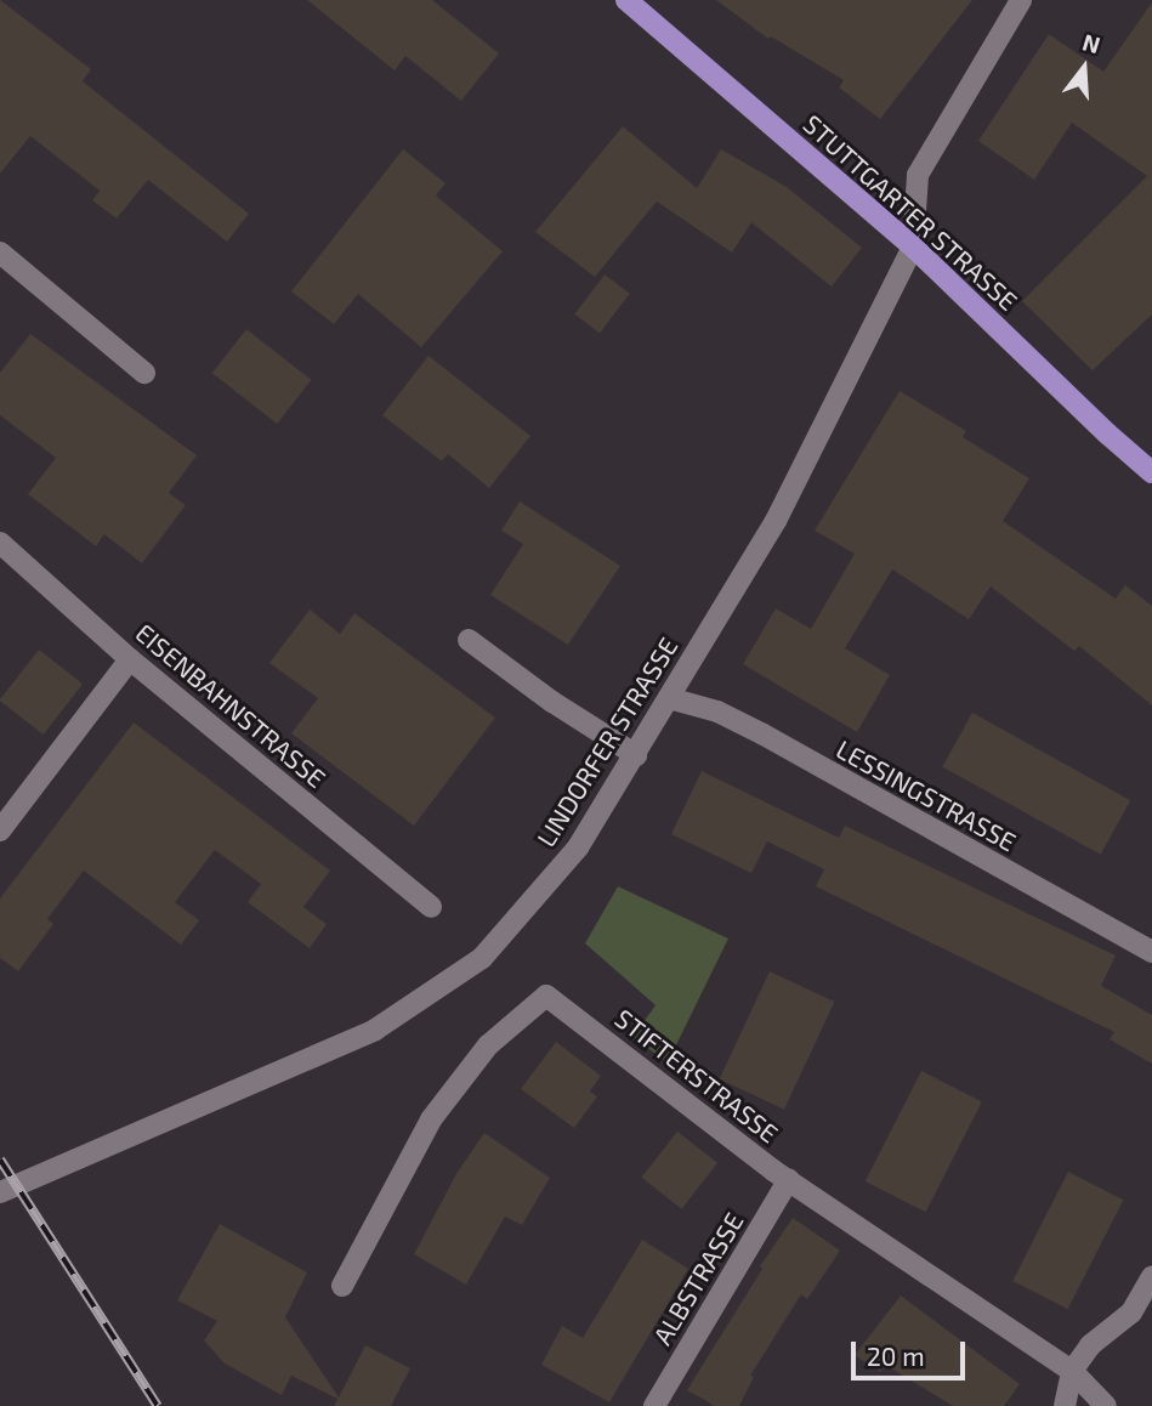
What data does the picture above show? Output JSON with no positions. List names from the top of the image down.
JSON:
{
  "streets": {
    "main road": ["STUTTGARTER STRASSE"],
    "street": [
      "EISENBAHNSTRASSE",
      "LINDORFER STRASSE",
      "LESSINGSTRASSE",
      "STIFTERSTRASSE",
      "ALBSTRASSE"
    ]
  },
  "crossings": [
    ["STUTTGARTER STRASSE", "LINDORFER STRASSE"],
    ["LINDORFER STRASSE", "LESSINGSTRASSE"],
    ["STIFTERSTRASSE", "ALBSTRASSE"]
  ],
  "scale_bar": "20 m",
  "north": "top"
}
